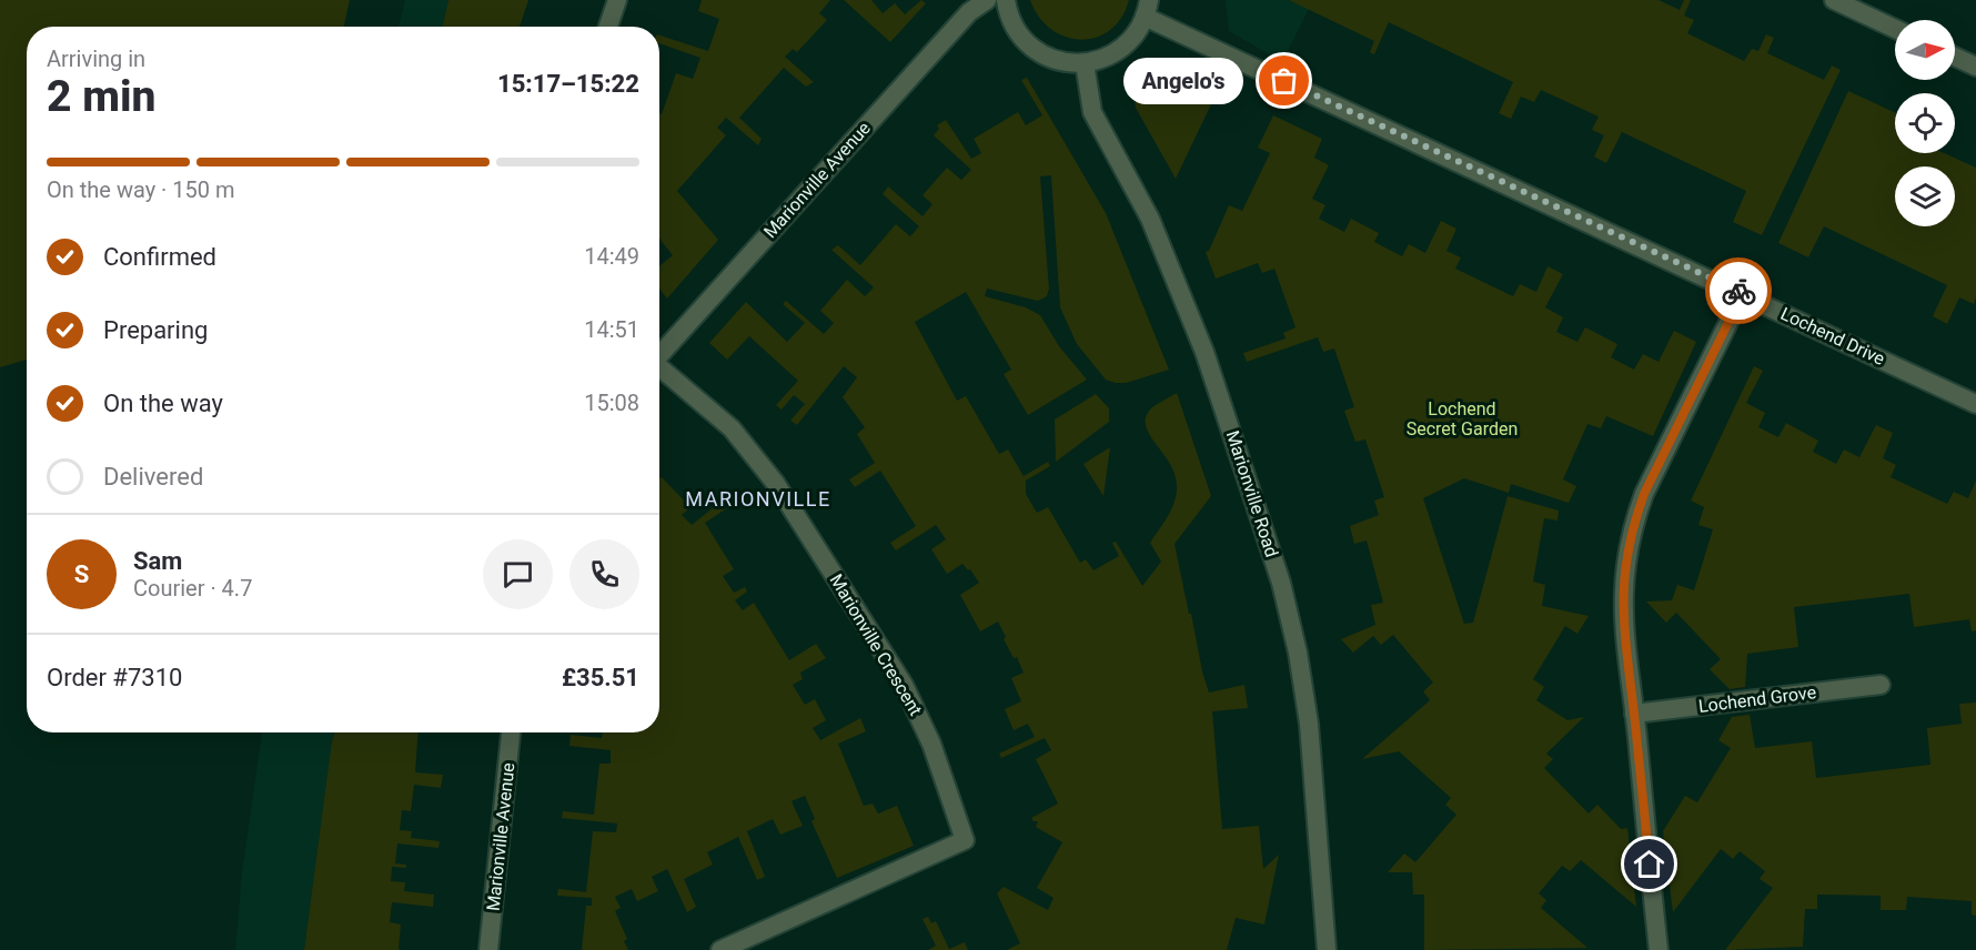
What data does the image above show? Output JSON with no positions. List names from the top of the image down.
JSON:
{
  "streets": {
    "street": [
      "Marionville Avenue",
      "Lochend Drive",
      "Marionville Road",
      "Marionville Crescent",
      "Lochend Grove"
    ]
  },
  "districts": ["MARIONVILLE"],
  "parks": ["Lochend Secret Garden"],
  "places": ["Angelo's"],
  "north": "right",
  "page": {
    "heading": ["2 min", "Arriving in", "15:17–15:22"],
    "panel": [
      "Sam",
      "Courier · 4.7",
      "Order #7310",
      "£35.51"
    ],
    "bubble": "Angelo's",
    "bar": "On the way · 150 m",
    "list": [
      ["Confirmed", "14:49"],
      ["Preparing", "14:51"],
      ["On the way", "15:08"],
      "Delivered"
    ],
    "round": "S"
  }
}
